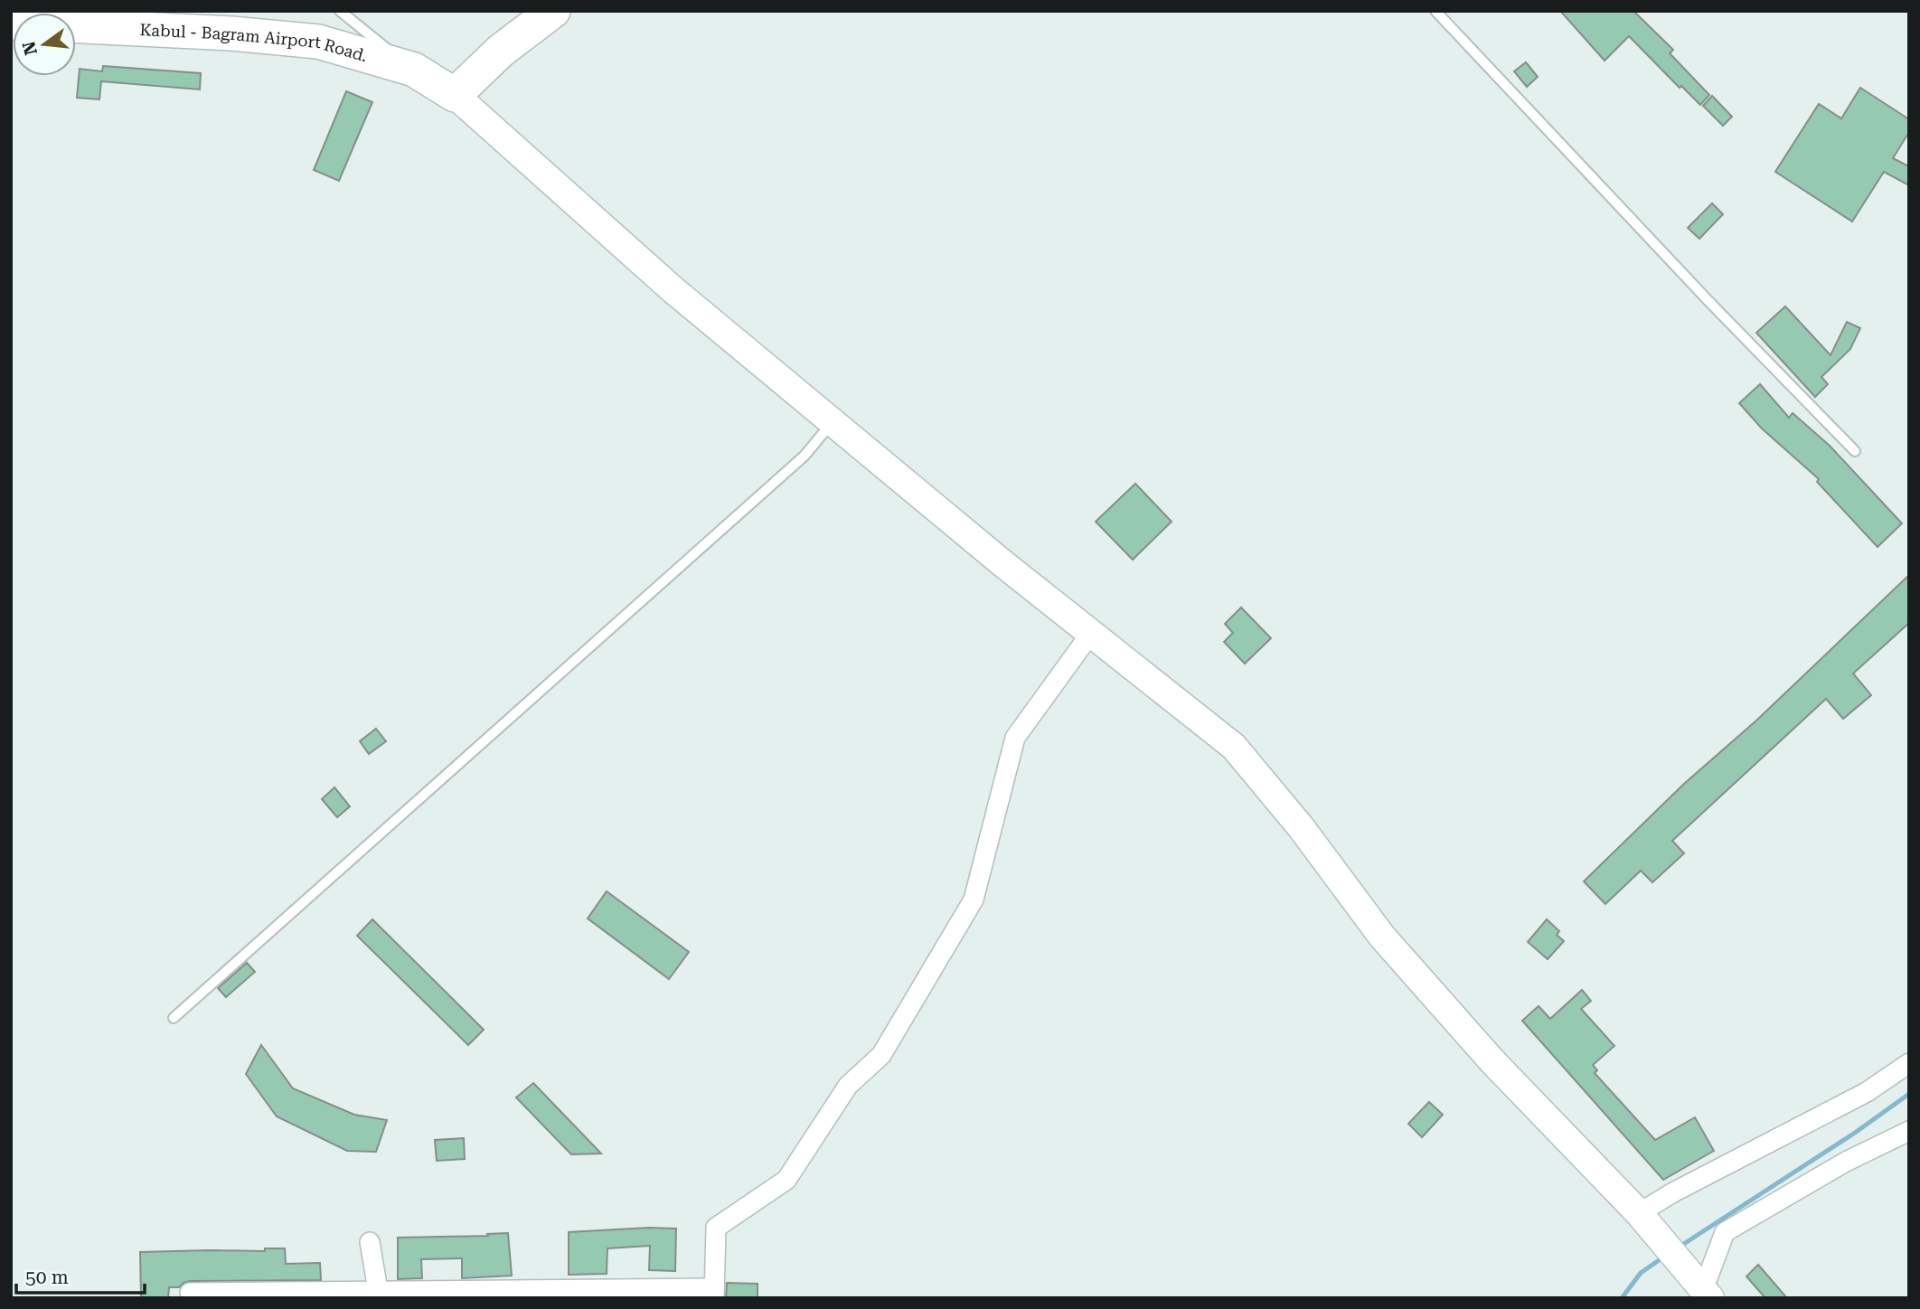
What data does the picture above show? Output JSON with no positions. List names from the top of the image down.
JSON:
{
  "streets": {
    "highway": ["Kabul - Bagram Airport Road."]
  },
  "scale_bar": "50 m",
  "north": "left"
}
